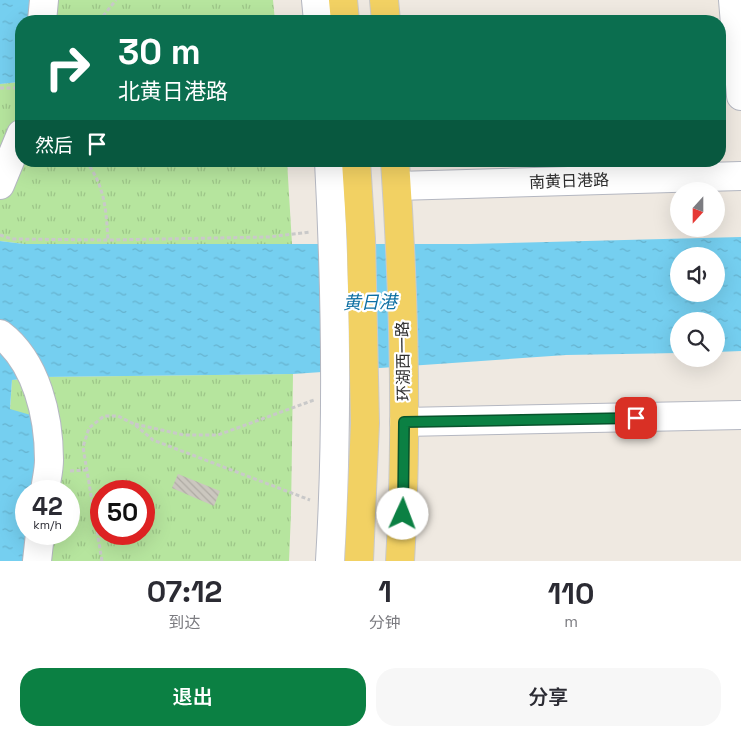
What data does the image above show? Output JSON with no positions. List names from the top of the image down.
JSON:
{
  "streets": {
    "main road": ["环湖西一路"],
    "street": ["南黄日港路"]
  },
  "crossings": [
    ["南黄日港路", "环湖西一路"]
  ],
  "water": ["黄日港"],
  "north": "bottom",
  "page": {
    "turn": ["30 m", "北黄日港路"],
    "then": "然后",
    "speed": "42 km/h",
    "limit": "50",
    "eta": [
      "07:12",
      "到达",
      "1",
      "分钟",
      "110",
      "m"
    ],
    "buttons": ["退出", "分享"]
  }
}
